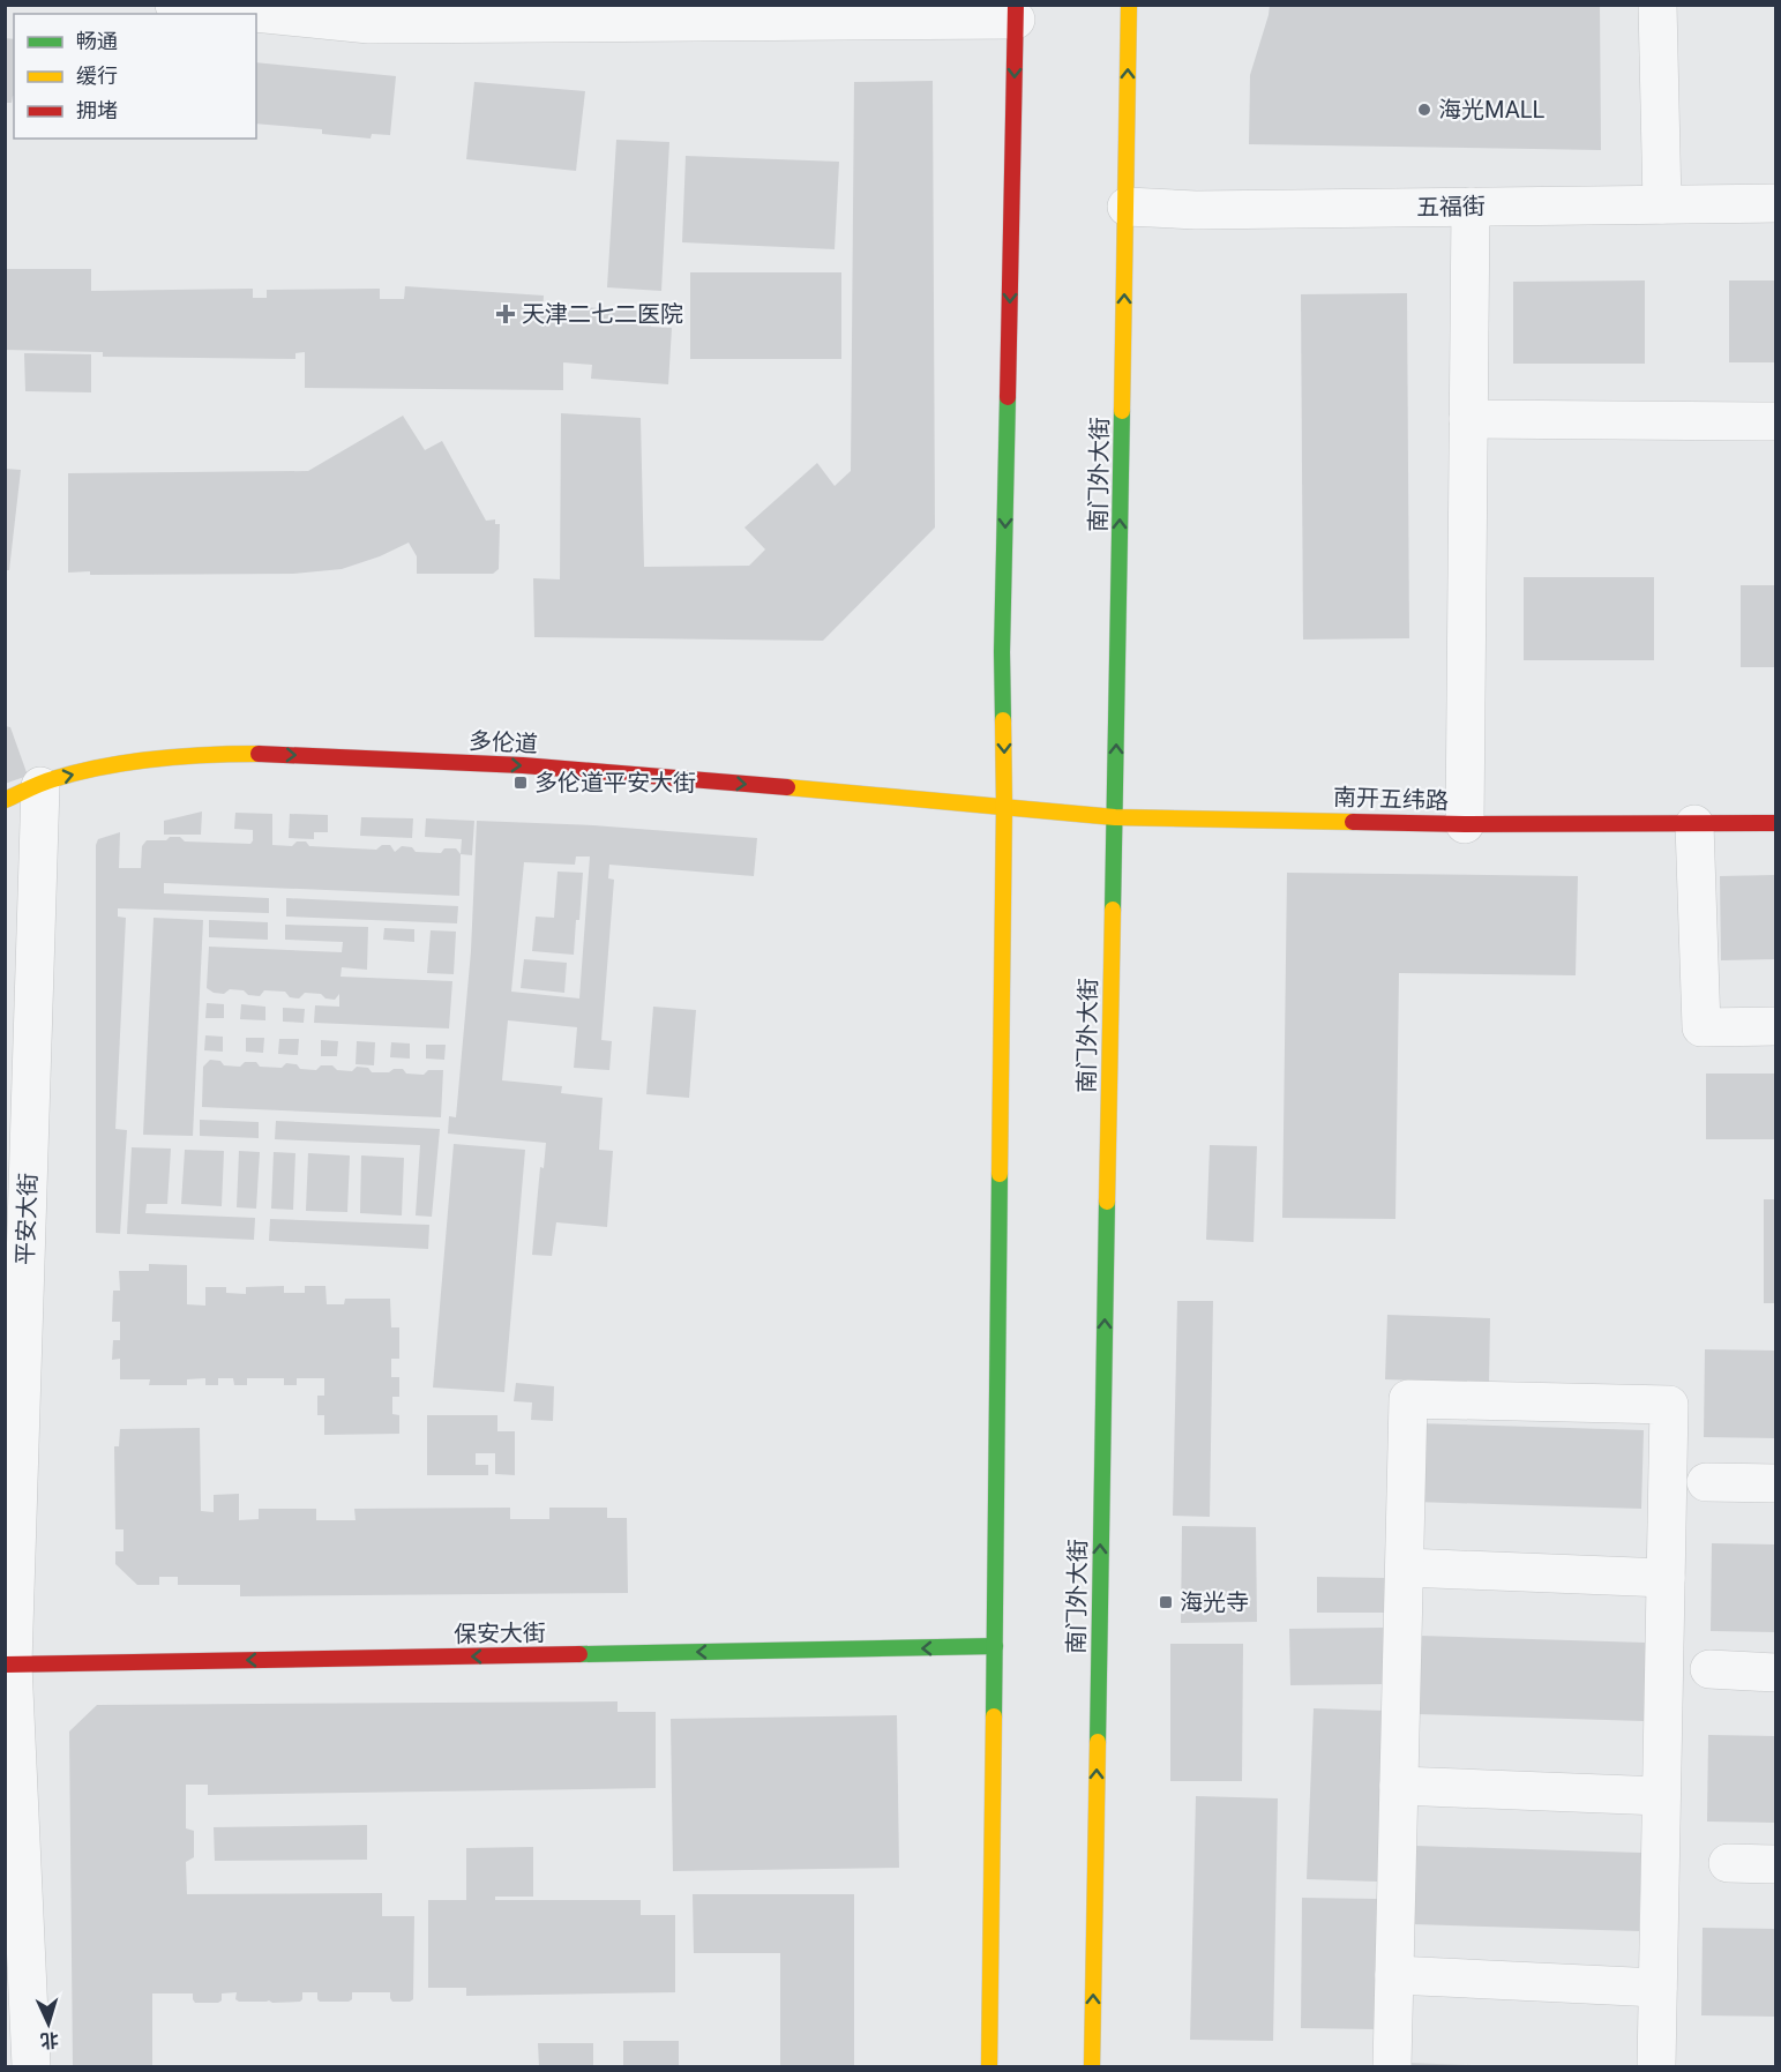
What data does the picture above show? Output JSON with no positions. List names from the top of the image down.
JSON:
{
  "streets": {
    "main road": [
      "南门外大街",
      "多伦道",
      "南开五纬路",
      "保安大街"
    ],
    "street": ["五福街", "平安大街"]
  },
  "crossings": [
    ["五福街", "南门外大街"],
    ["南门外大街", "南开五纬路"],
    ["多伦道", "南开五纬路"],
    ["多伦道", "平安大街"],
    ["平安大街", "保安大街"]
  ],
  "one_way": ["多伦道", "保安大街"],
  "places": {
    "other": ["海光MALL"],
    "health": ["天津二七二医院"],
    "transit": ["多伦道平安大街", "海光寺"]
  },
  "legend": ["畅通", "缓行", "拥堵"],
  "north": "bottom"
}
